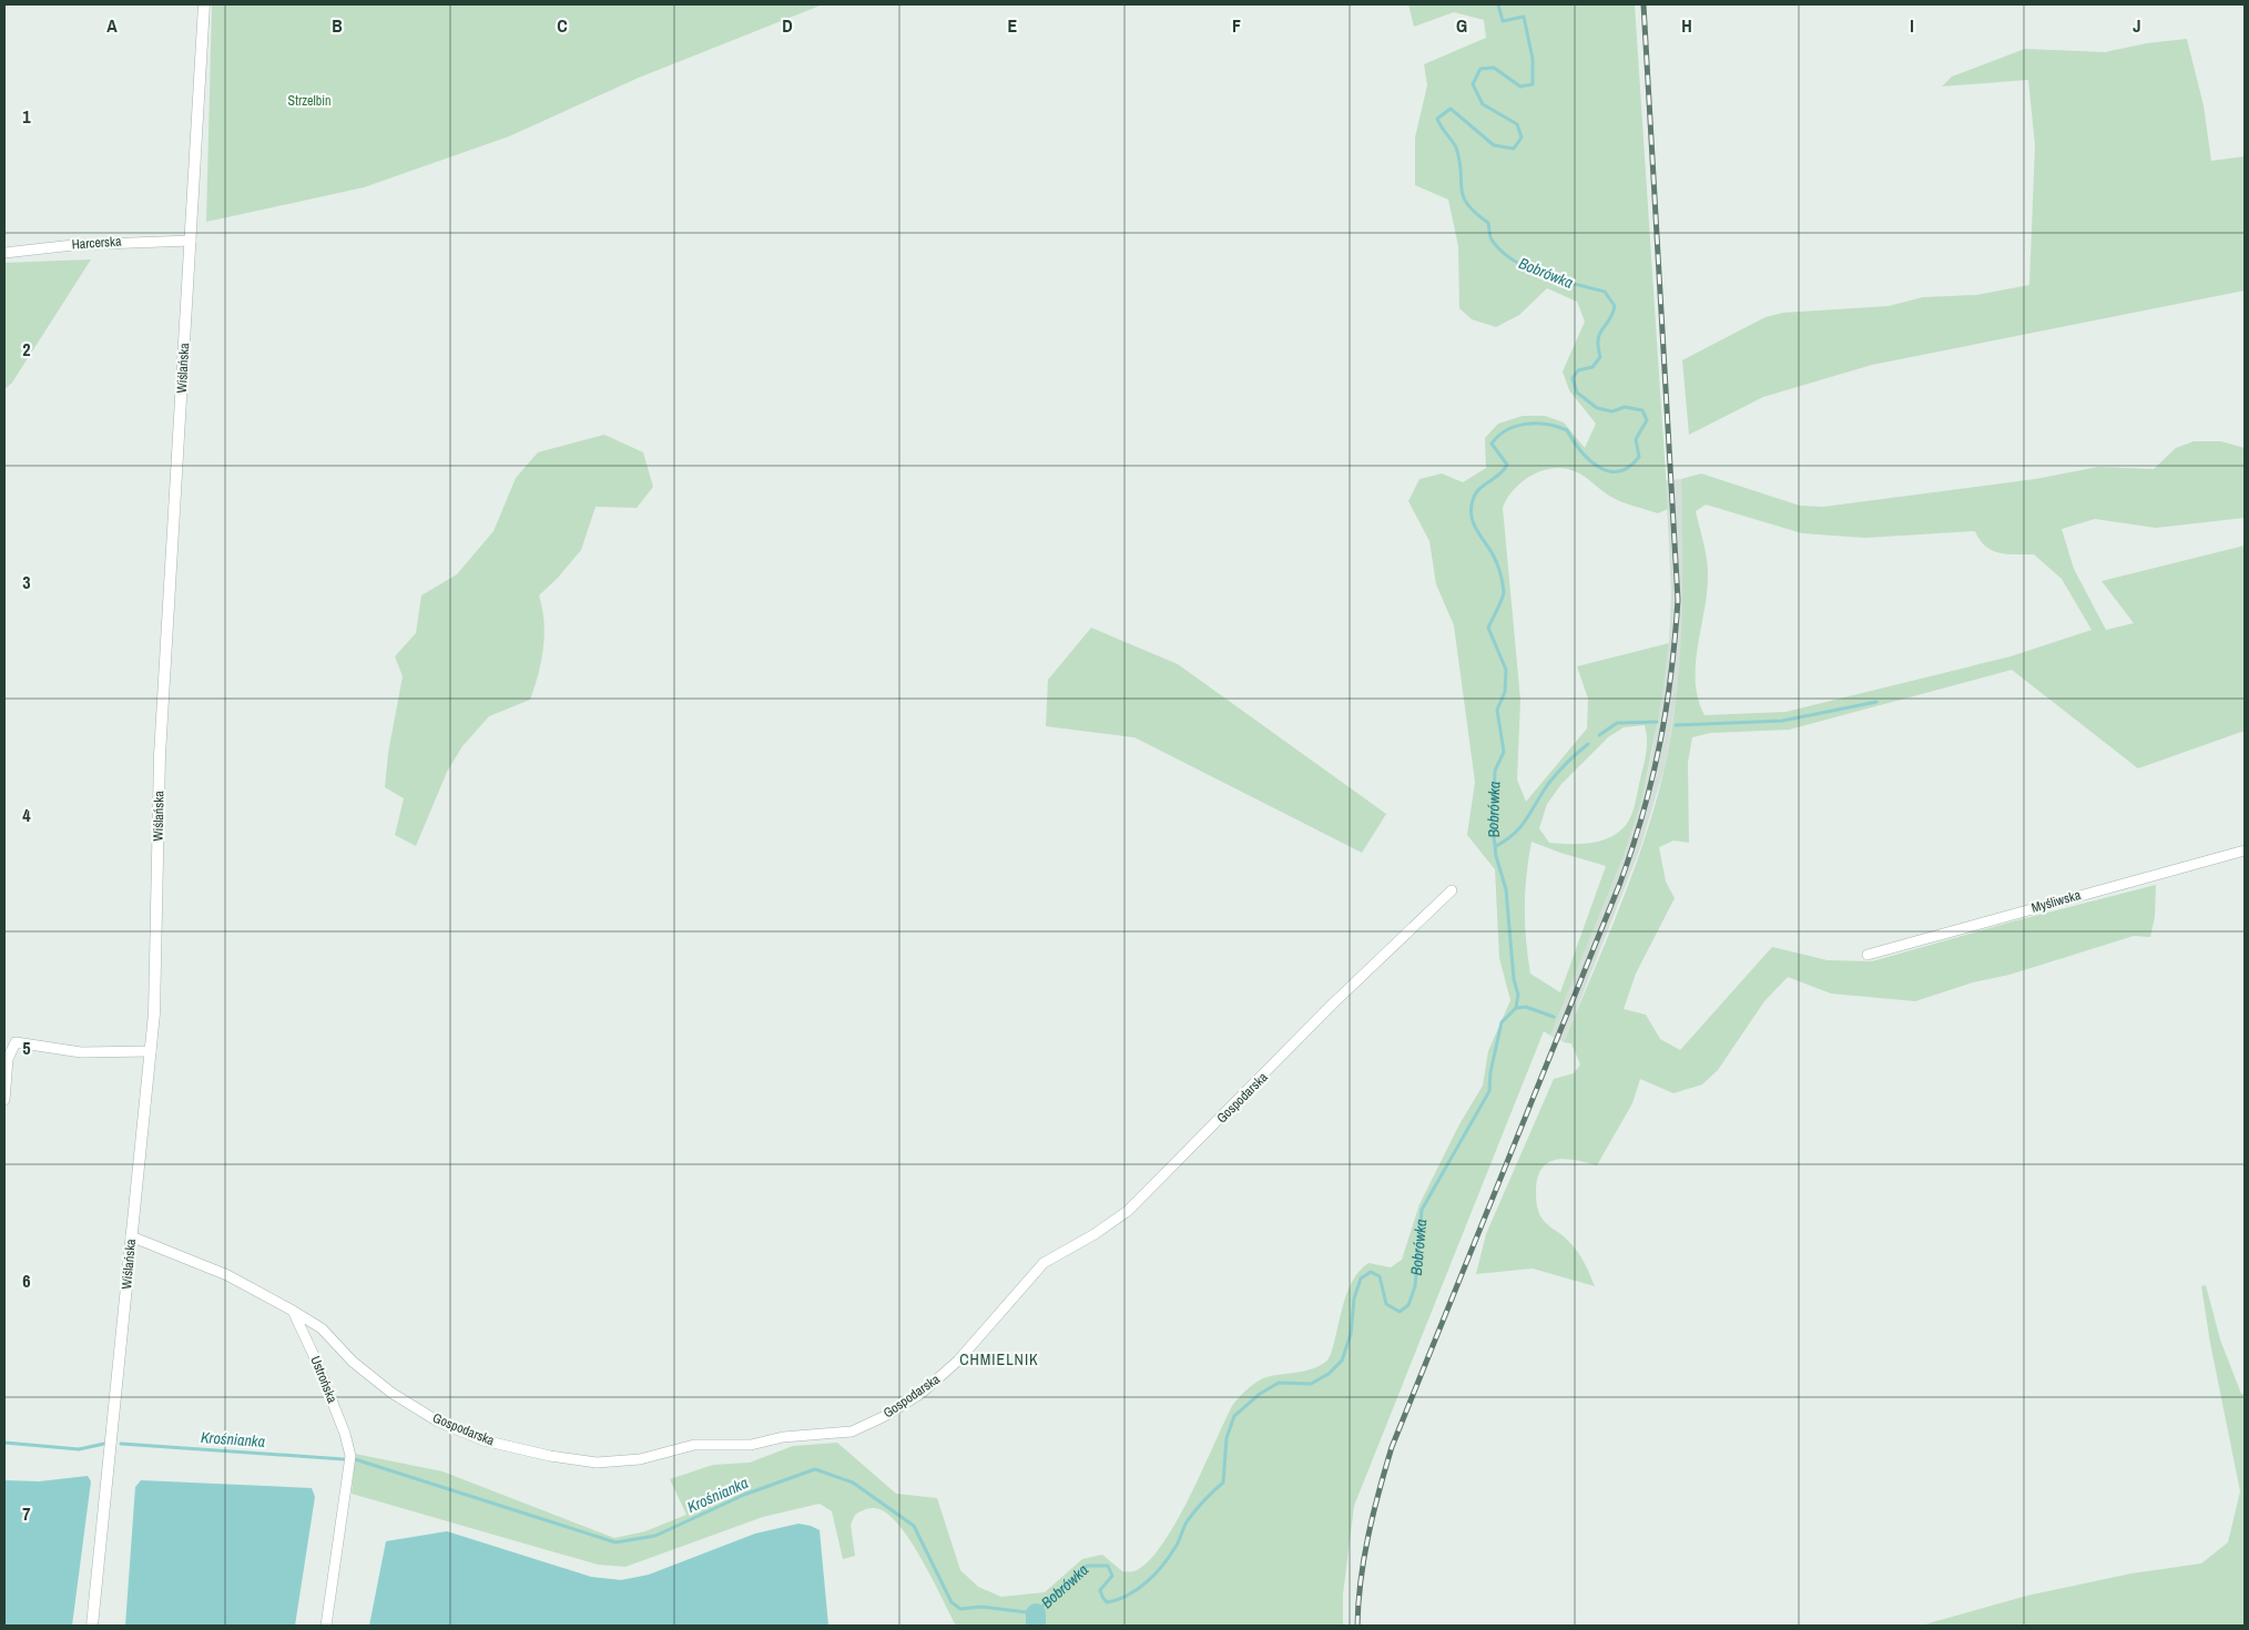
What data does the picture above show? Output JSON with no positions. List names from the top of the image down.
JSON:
{
  "streets": {
    "street": [
      "Harcerska",
      "Wiślańska",
      "Myśliwska",
      "Gospodarska",
      "Ustrońska"
    ]
  },
  "crossings": [
    ["Harcerska", "Wiślańska"],
    ["Gospodarska", "Ustrońska"]
  ],
  "districts": ["CHMIELNIK"],
  "water": ["Bobrówka", "Krośnianka"],
  "parks": ["Strzelbin"],
  "grid": {
    "columns": [
      "A",
      "B",
      "C",
      "D",
      "E",
      "F",
      "G",
      "H",
      "I",
      "J"
    ],
    "rows": [
      "1",
      "2",
      "3",
      "4",
      "5",
      "6",
      "7"
    ]
  }
}
